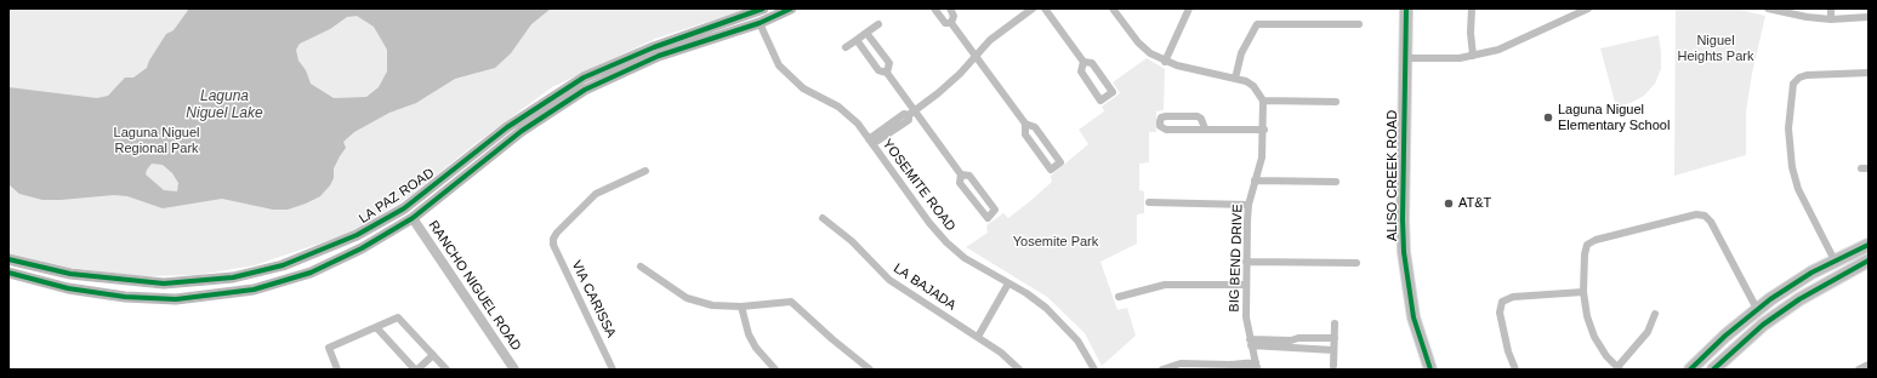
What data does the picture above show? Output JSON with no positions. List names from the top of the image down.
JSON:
{
  "streets": {
    "main road": ["ALISO CREEK ROAD", "LA PAZ ROAD"],
    "street": [
      "YOSEMITE ROAD",
      "BIG BEND DRIVE",
      "RANCHO NIGUEL ROAD",
      "LA BAJADA",
      "VIA CARISSA"
    ]
  },
  "crossings": [
    ["YOSEMITE ROAD", "LA PAZ ROAD"],
    ["LA PAZ ROAD", "RANCHO NIGUEL ROAD"]
  ],
  "water": ["Laguna Niguel Lake"],
  "parks": ["Niguel Heights Park", "Laguna Niguel Regional Park", "Yosemite Park"],
  "places": ["Laguna Niguel Elementary School", "AT&T"]
}
